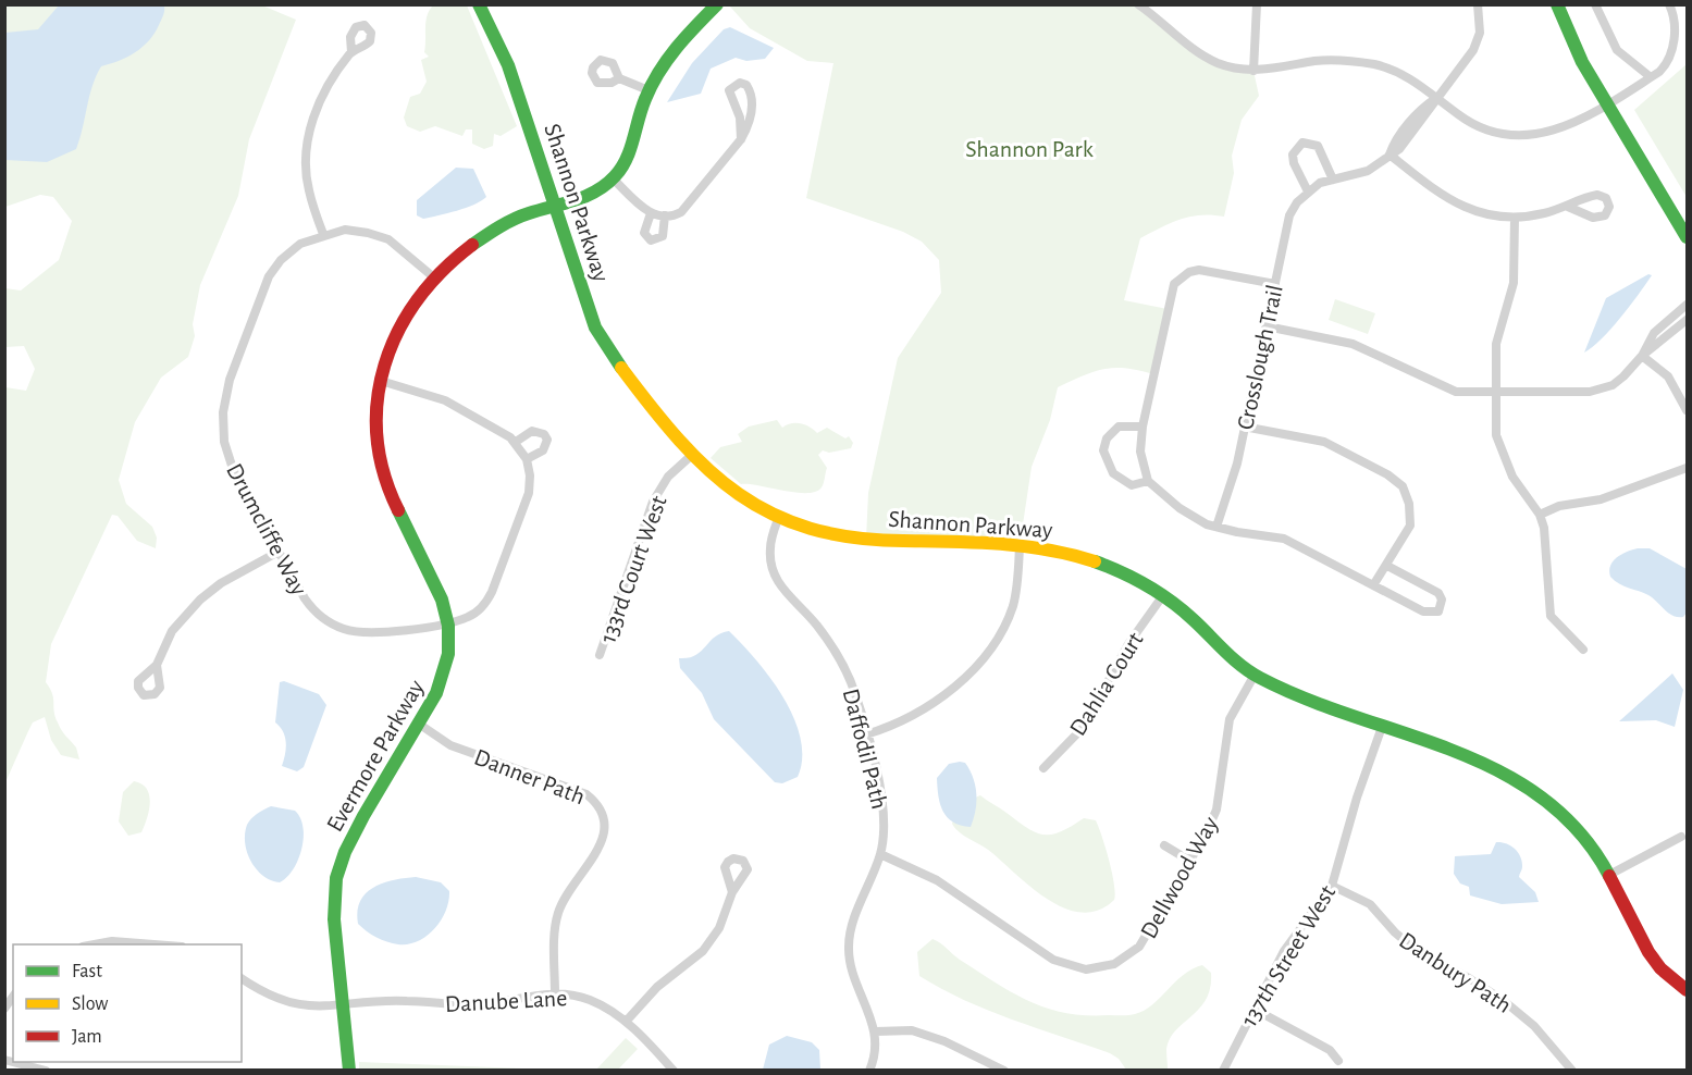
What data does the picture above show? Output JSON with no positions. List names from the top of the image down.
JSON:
{
  "streets": {
    "street": [
      "Shannon Parkway",
      "Crosslough Trail",
      "Drumcliffe Way",
      "133rd Court West",
      "Dahlia Court",
      "Daffodil Path",
      "Evermore Parkway",
      "Danner Path",
      "Dellwood Way",
      "137th Street West",
      "Danbury Path",
      "Danube Lane"
    ]
  },
  "crossings": [
    ["Shannon Parkway", "133rd Court West"],
    ["Shannon Parkway", "Dahlia Court"],
    ["Shannon Parkway", "Daffodil Path"],
    ["Shannon Parkway", "Evermore Parkway"],
    ["Shannon Parkway", "Dellwood Way"],
    ["Shannon Parkway", "137th Street West"],
    ["Drumcliffe Way", "Evermore Parkway"],
    ["Daffodil Path", "Dellwood Way"],
    ["Evermore Parkway", "Danner Path"],
    ["Evermore Parkway", "Danube Lane"],
    ["Danner Path", "Danube Lane"],
    ["137th Street West", "Danbury Path"]
  ],
  "parks": ["Shannon Park"],
  "legend": ["Fast", "Slow", "Jam"]
}
